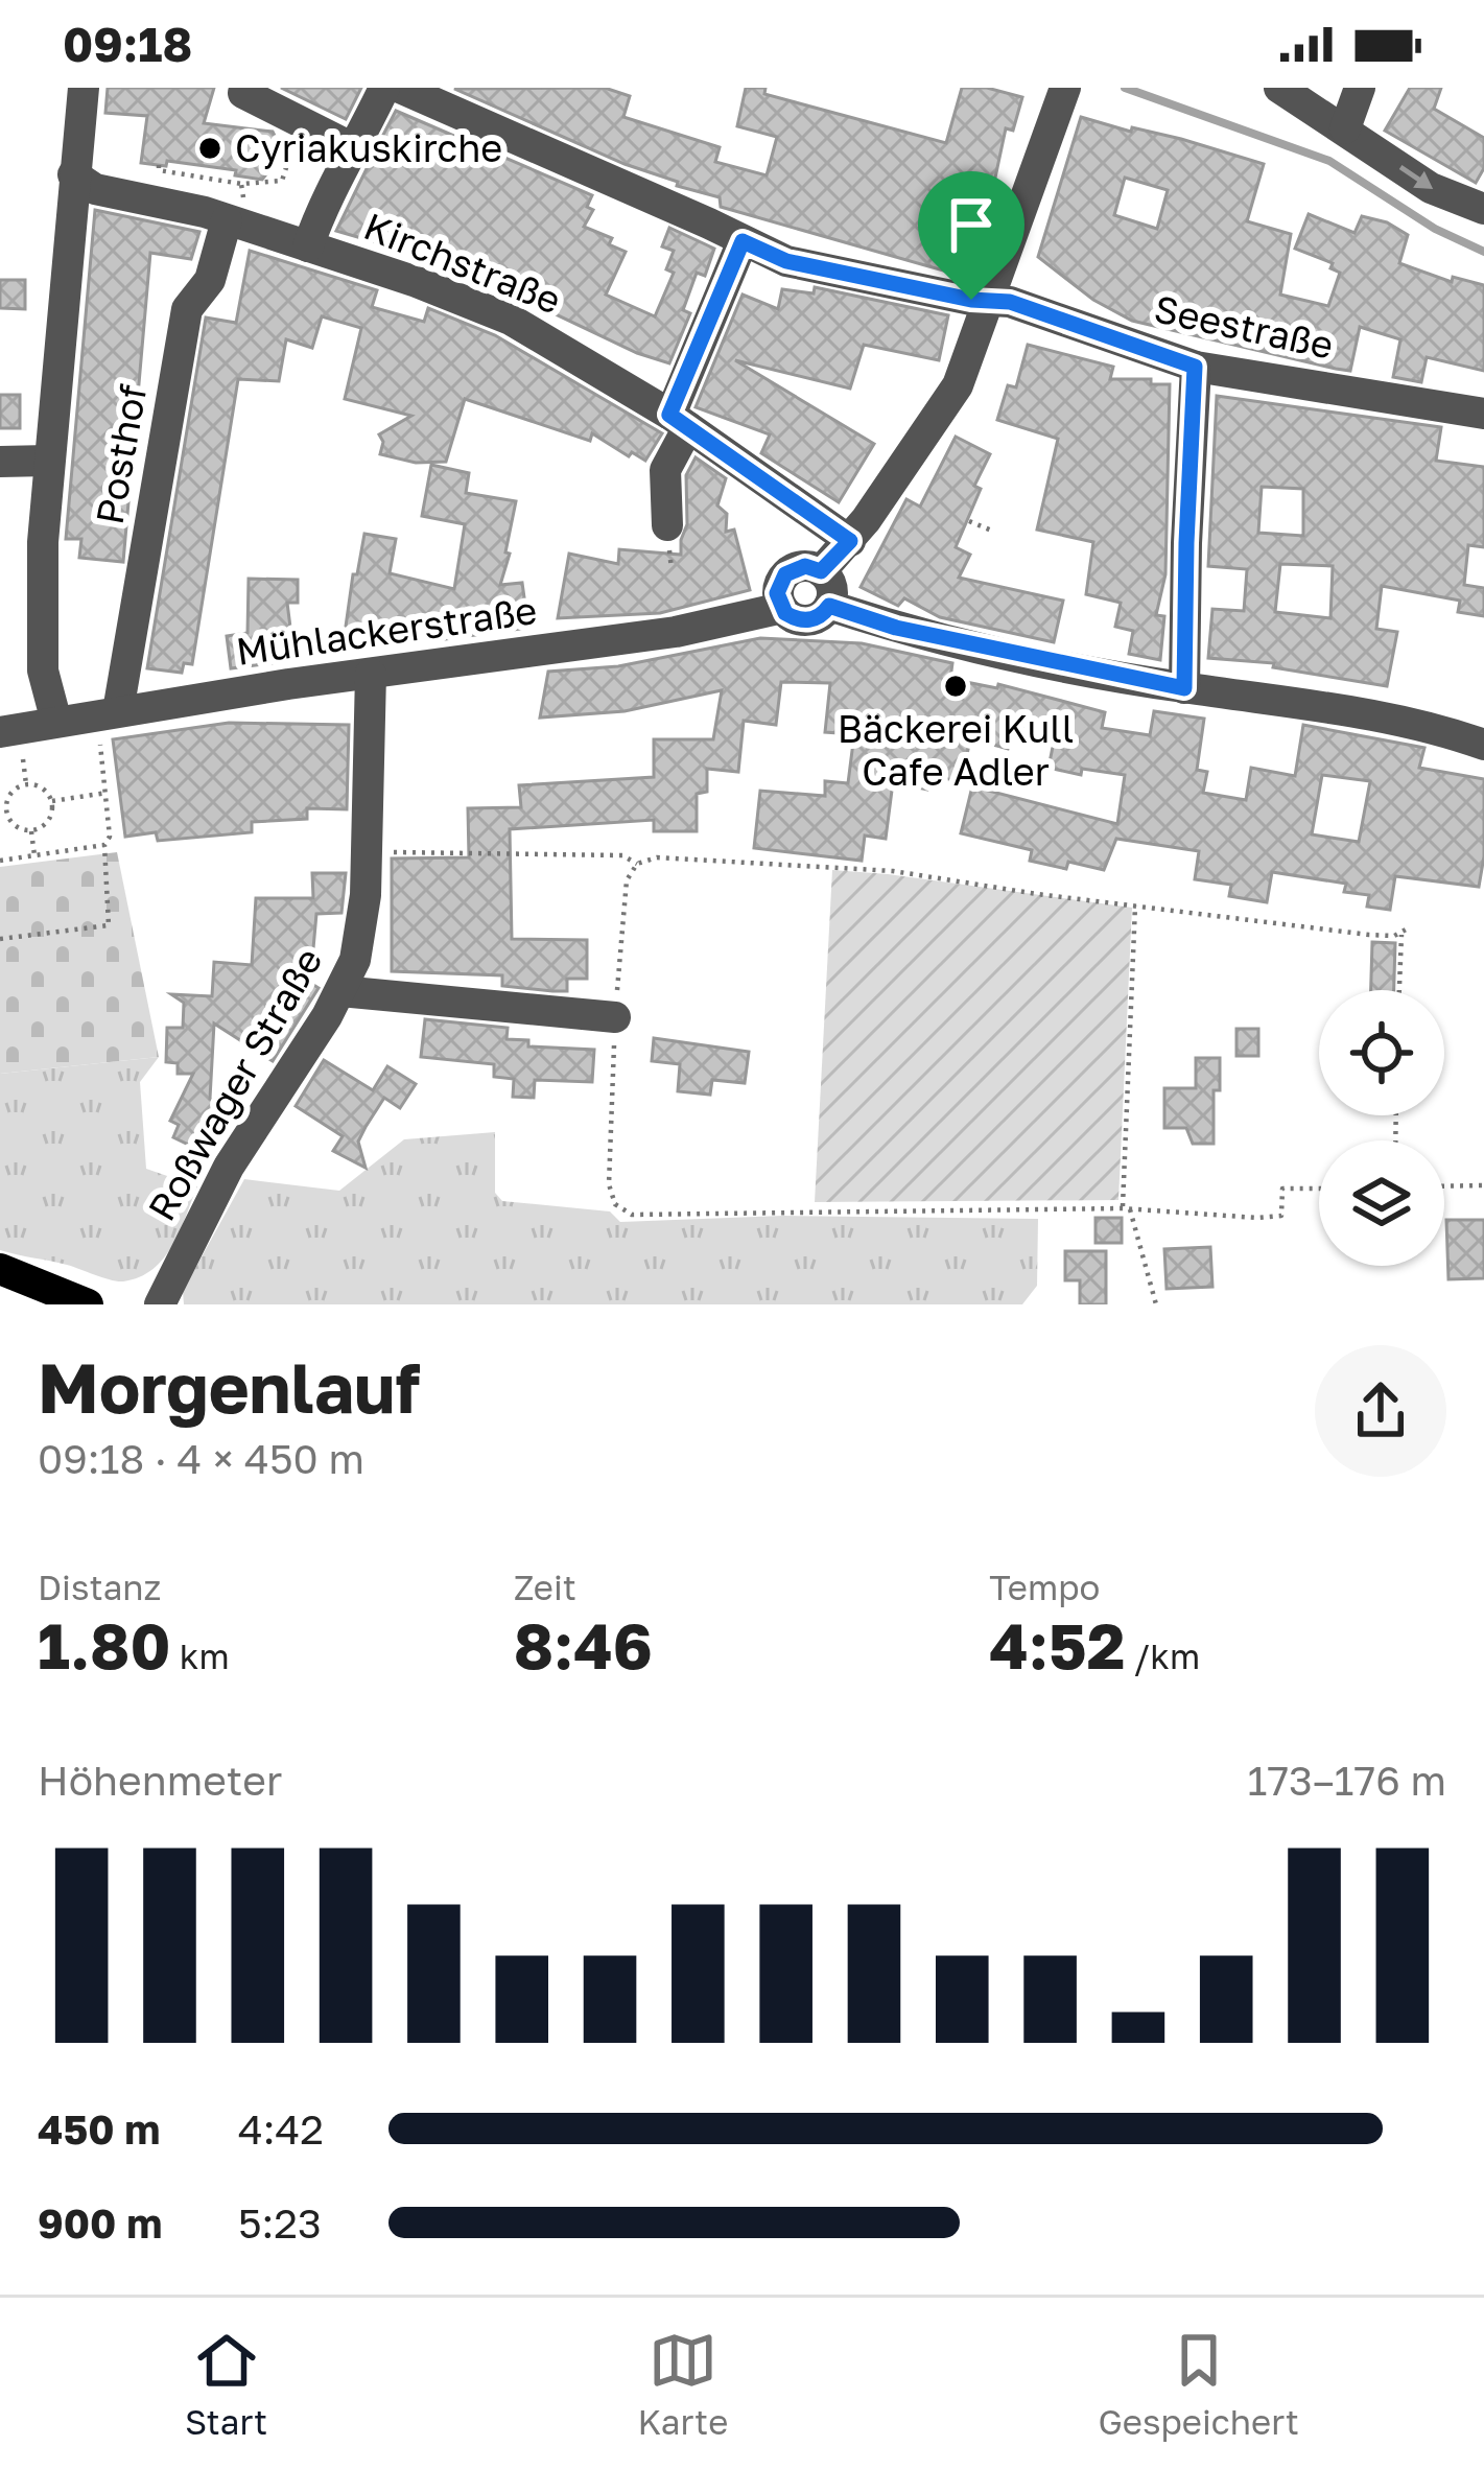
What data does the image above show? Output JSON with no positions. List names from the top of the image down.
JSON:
{
  "streets": {
    "street": [
      "Kirchstraße",
      "Seestraße",
      "Posthof",
      "Mühlackerstraße",
      "Roßwager Straße"
    ]
  },
  "crossings": [
    ["Kirchstraße", "Posthof"],
    ["Posthof", "Mühlackerstraße"],
    ["Mühlackerstraße", "Roßwager Straße"]
  ],
  "places": ["Cyriakuskirche", "Bäckerei Kull Cafe Adler"],
  "page": {
    "status": "09:18",
    "heading": ["Morgenlauf", "09:18 · 4 × 450 m"],
    "stats": [
      ["Distanz", "1.80 km"],
      ["Zeit", "8:46"],
      ["Tempo", "4:52 /km"]
    ],
    "chart": ["Höhenmeter", "173–176 m"],
    "list": [
      {
        "name": "450 m",
        "note": "4:42"
      },
      {
        "name": "900 m",
        "note": "5:23"
      }
    ],
    "tabs": ["Start", "Karte", "Gespeichert"]
  }
}
